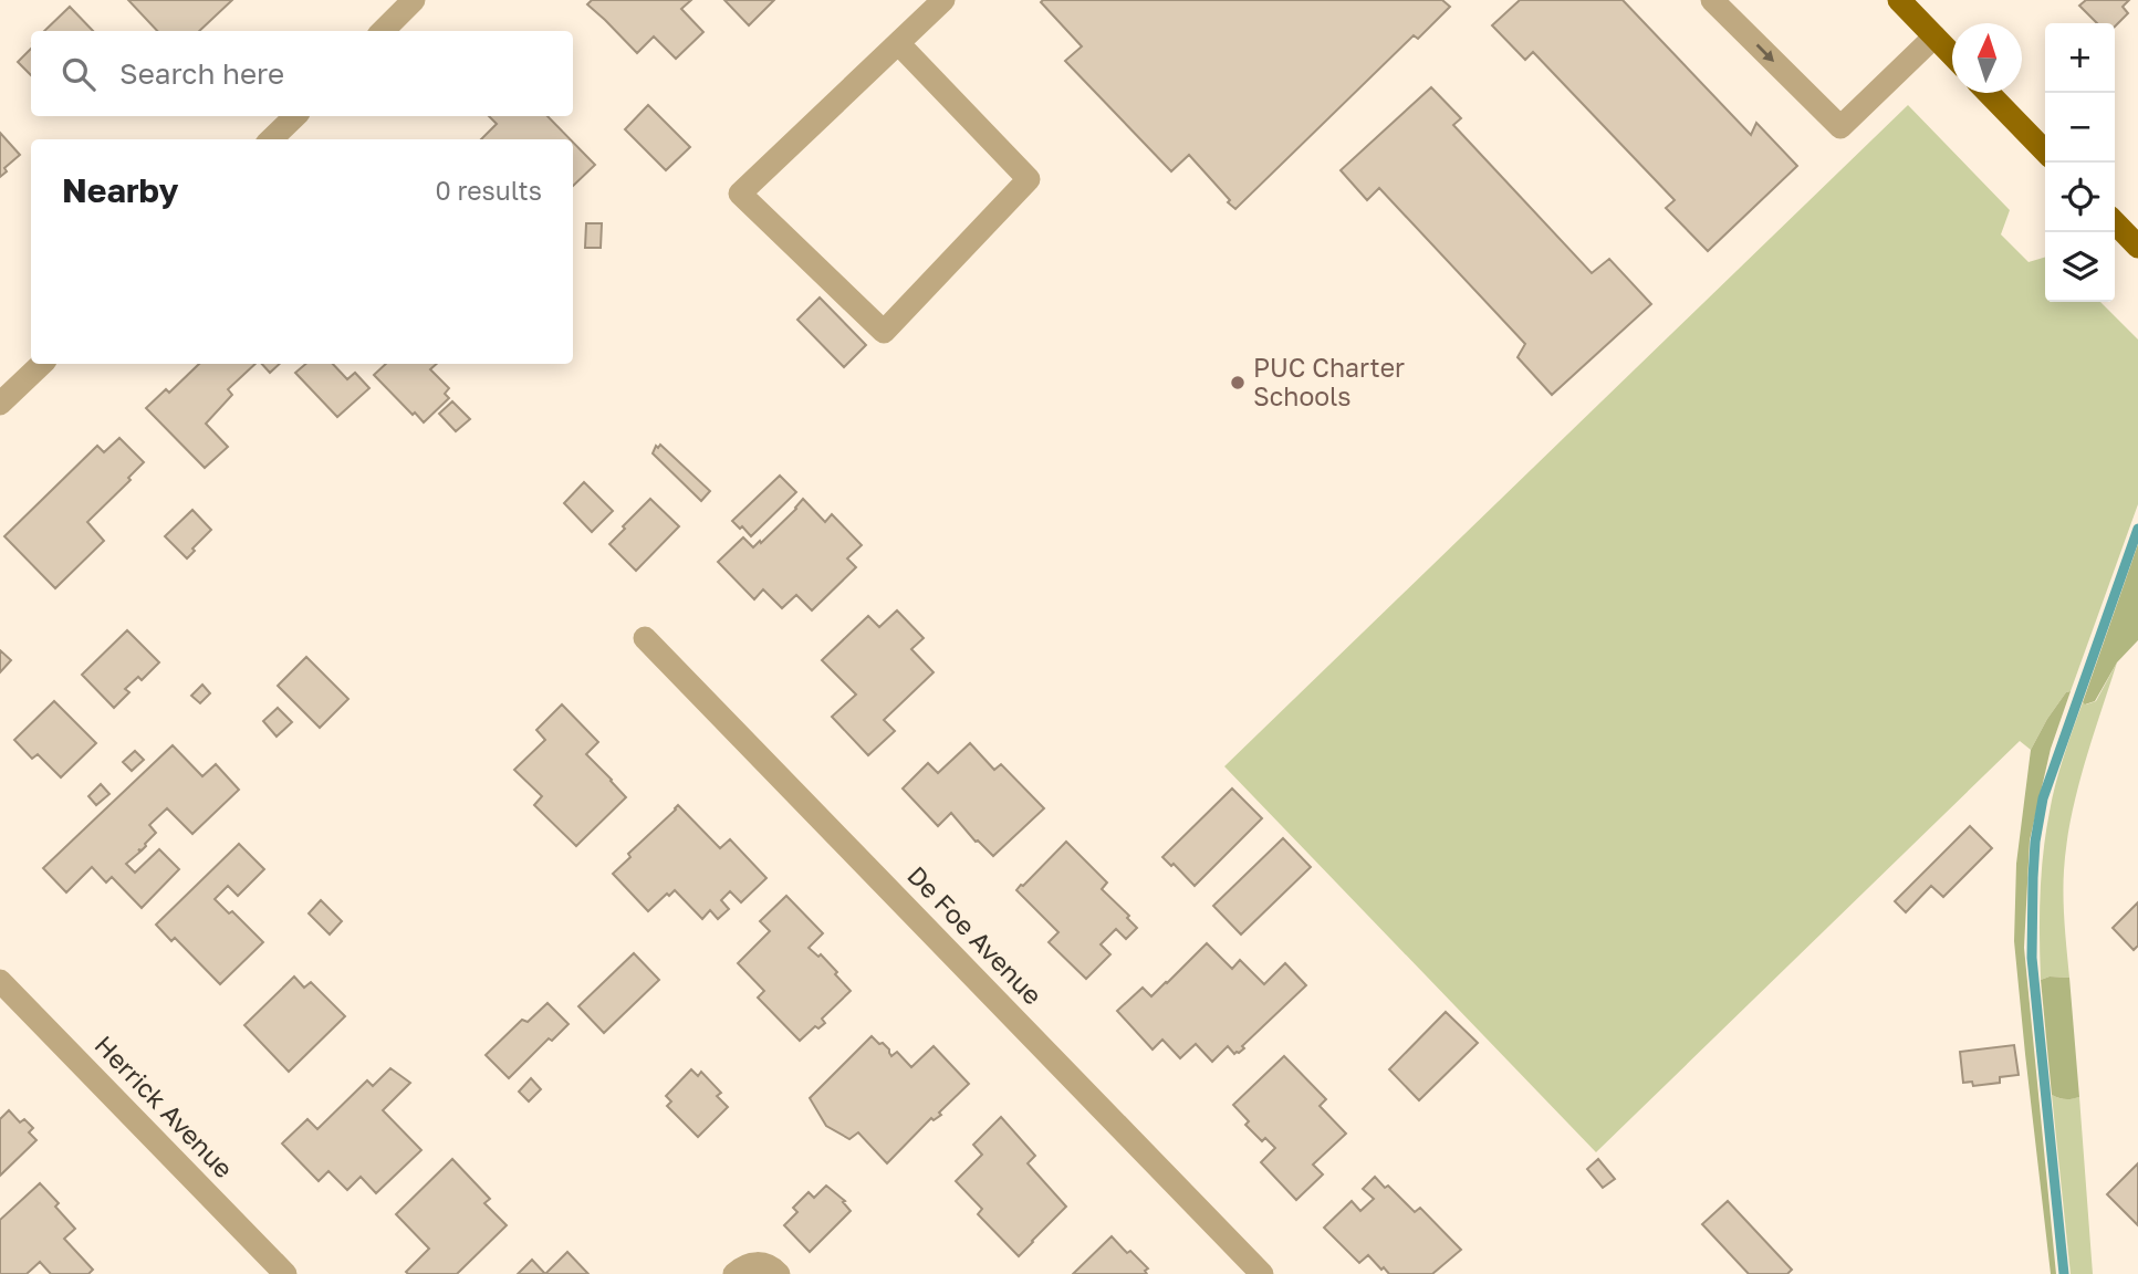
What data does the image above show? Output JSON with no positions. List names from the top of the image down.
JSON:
{
  "streets": {
    "street": ["De Foe Avenue", "Herrick Avenue"]
  },
  "places": ["PUC Charter Schools"],
  "north": "top",
  "page": {
    "map_buttons": ["+", "−"],
    "search": "Search here",
    "heading": ["Nearby", "0 results"]
  }
}
